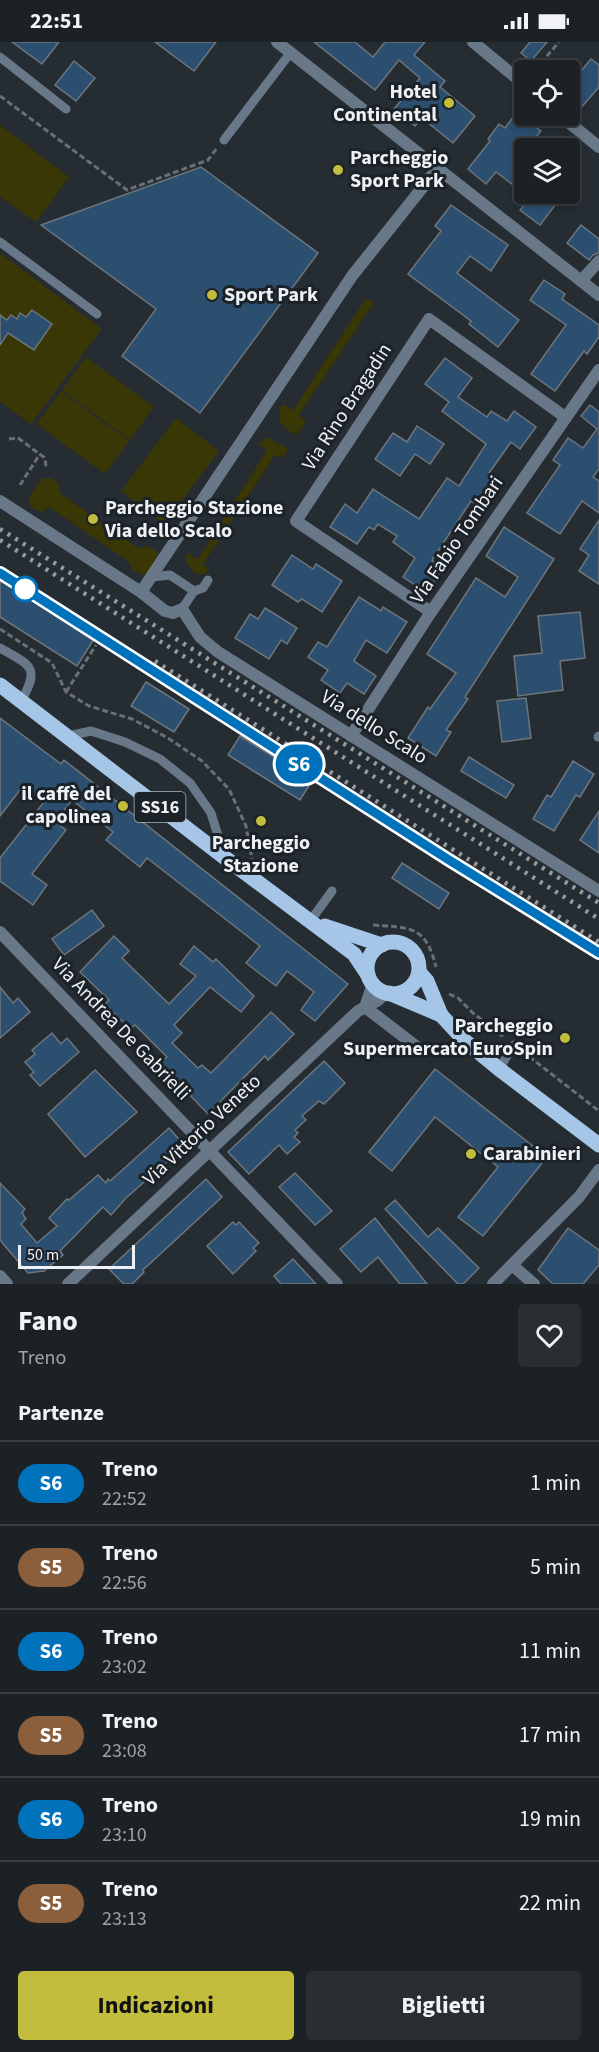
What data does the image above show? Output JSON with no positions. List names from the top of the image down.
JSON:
{
  "streets": {
    "main road": ["SS16"],
    "street": [
      "Via Rino Bragadin",
      "Via Fabio Tombari",
      "Via dello Scalo",
      "Via Andrea De Gabrielli",
      "Via Vittorio Veneto"
    ]
  },
  "crossings": [
    ["Via Rino Bragadin", "Via Fabio Tombari"],
    ["Via Fabio Tombari", "Via dello Scalo"],
    ["SS16", "Via Vittorio Veneto"],
    ["Via Andrea De Gabrielli", "Via Vittorio Veneto"]
  ],
  "places": [
    "Hotel Continental",
    "Parcheggio Sport Park",
    "Sport Park",
    "Parcheggio Stazione Via dello Scalo",
    "il caffè del capolinea",
    "Parcheggio Stazione",
    "Parcheggio Supermercato EuroSpin",
    "Carabinieri"
  ],
  "scale_bar": "50 m",
  "page": {
    "status": "22:51",
    "on_map": "S6",
    "scale": "50 m",
    "heading": [
      ["Fano", "Treno"],
      "Partenze"
    ],
    "list": [
      {
        "mark": "S6",
        "name": "Treno",
        "note": "22:52",
        "value": "1 min"
      },
      {
        "mark": "S5",
        "name": "Treno",
        "note": "22:56",
        "value": "5 min"
      },
      {
        "mark": "S6",
        "name": "Treno",
        "note": "23:02",
        "value": "11 min"
      },
      {
        "mark": "S5",
        "name": "Treno",
        "note": "23:08",
        "value": "17 min"
      },
      {
        "mark": "S6",
        "name": "Treno",
        "note": "23:10",
        "value": "19 min"
      },
      {
        "mark": "S5",
        "name": "Treno",
        "note": "23:13",
        "value": "22 min"
      }
    ],
    "buttons": ["Indicazioni", "Biglietti"]
  }
}
